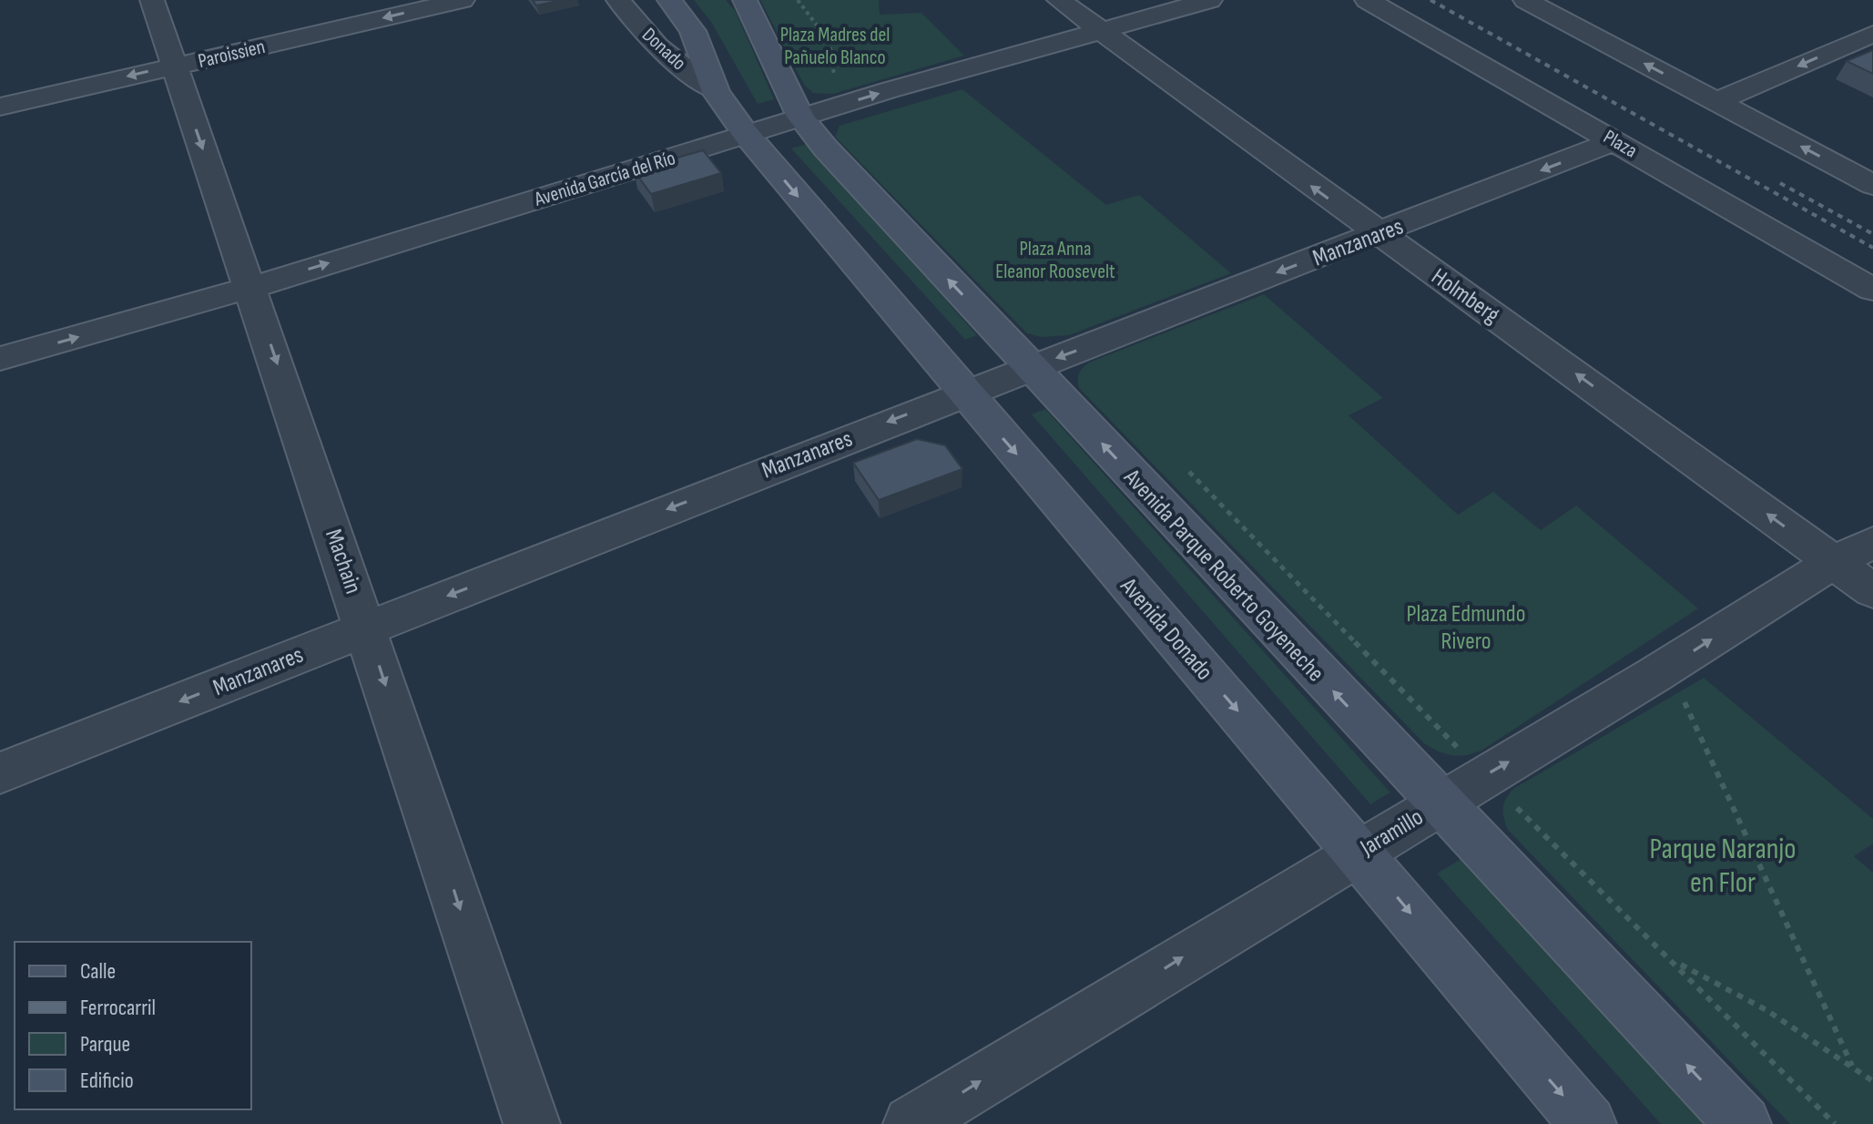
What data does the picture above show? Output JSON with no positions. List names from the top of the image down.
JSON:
{
  "streets": {
    "main road": ["Avenida Parque Roberto Goyeneche", "Avenida Donado"],
    "street": [
      "Donado",
      "Paroissien",
      "Plaza",
      "Avenida García del Río",
      "Manzanares",
      "Holmberg",
      "Machain",
      "Jaramillo"
    ]
  },
  "crossings": [
    ["Paroissien", "Machain"],
    ["Plaza", "Manzanares"],
    ["Avenida García del Río", "Holmberg"],
    ["Avenida García del Río", "Machain"],
    ["Avenida García del Río", "Avenida Parque Roberto Goyeneche"],
    ["Avenida García del Río", "Avenida Donado"],
    ["Manzanares", "Holmberg"],
    ["Manzanares", "Machain"],
    ["Manzanares", "Avenida Parque Roberto Goyeneche"],
    ["Manzanares", "Avenida Donado"],
    ["Holmberg", "Jaramillo"],
    ["Avenida Parque Roberto Goyeneche", "Jaramillo"],
    ["Avenida Donado", "Jaramillo"]
  ],
  "one_way": [
    "Paroissien",
    "Avenida García del Río",
    "Manzanares",
    "Machain",
    "Avenida Parque Roberto Goyeneche",
    "Avenida Donado",
    "Jaramillo"
  ],
  "parks": [
    "Plaza Madres del Pañuelo Blanco",
    "Plaza Anna Eleanor Roosevelt",
    "Plaza Edmundo Rivero",
    "Parque Naranjo en Flor"
  ],
  "legend": [
    "Calle",
    "Ferrocarril",
    "Parque",
    "Edificio"
  ]
}
